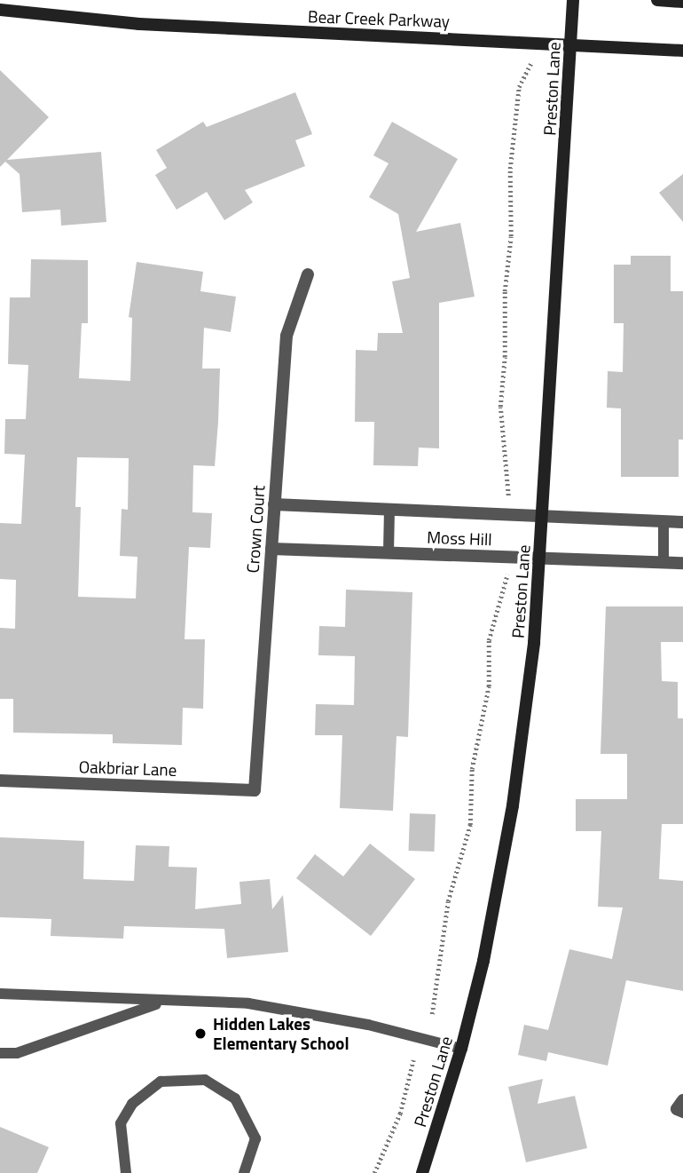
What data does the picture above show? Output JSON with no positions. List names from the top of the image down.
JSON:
{
  "streets": {
    "street": [
      "Bear Creek Parkway",
      "Preston Lane",
      "Crown Court",
      "Moss Hill",
      "Oakbriar Lane"
    ]
  },
  "crossings": [
    ["Bear Creek Parkway", "Preston Lane"],
    ["Preston Lane", "Moss Hill"],
    ["Crown Court", "Moss Hill"],
    ["Crown Court", "Oakbriar Lane"]
  ],
  "places": ["Hidden Lakes Elementary School"]
}
